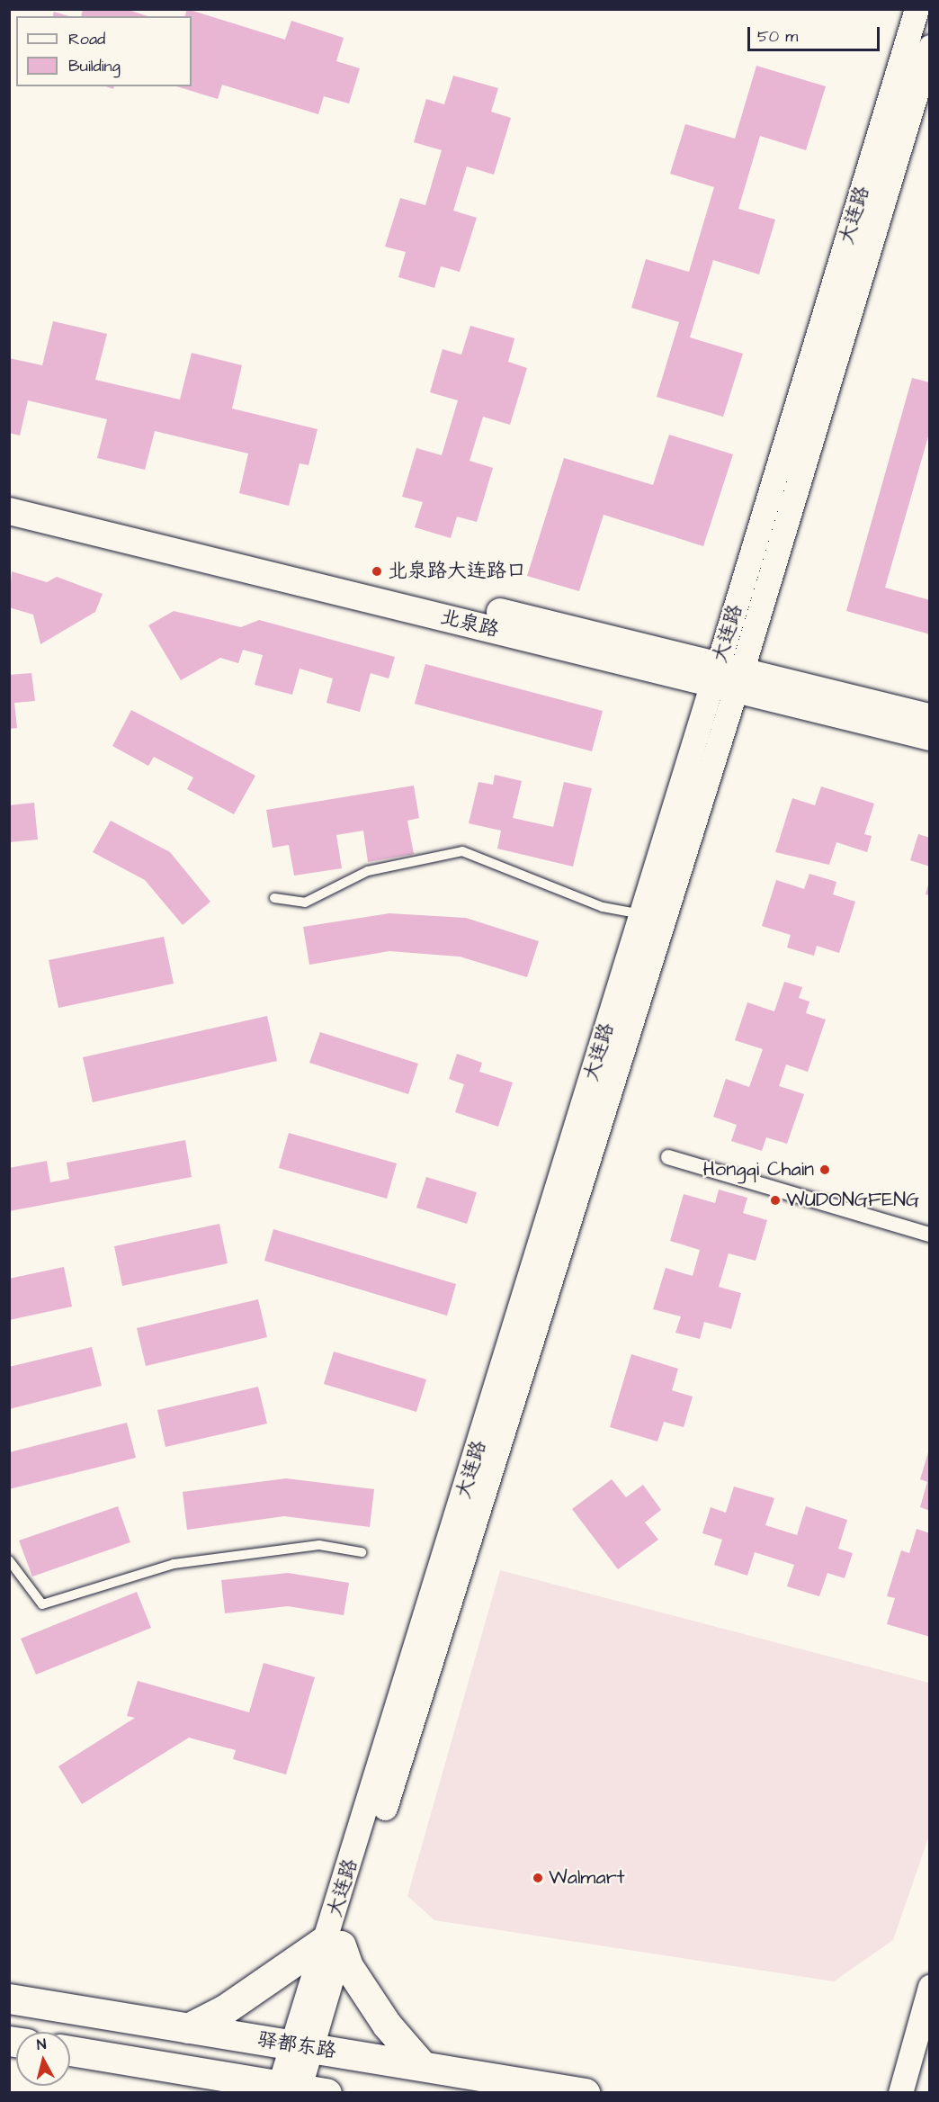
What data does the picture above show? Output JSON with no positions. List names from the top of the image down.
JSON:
{
  "streets": {
    "highway": ["驿都东路"],
    "main road": ["北泉路"],
    "street": ["大连路"]
  },
  "crossings": [
    ["大连路", "北泉路"],
    ["大连路", "驿都东路"]
  ],
  "places": [
    "北泉路大连路口",
    "Hongqi Chain",
    "WUDONGFENG",
    "Walmart"
  ],
  "legend": ["Road", "Building"],
  "scale_bar": "50 m",
  "north": "top"
}
